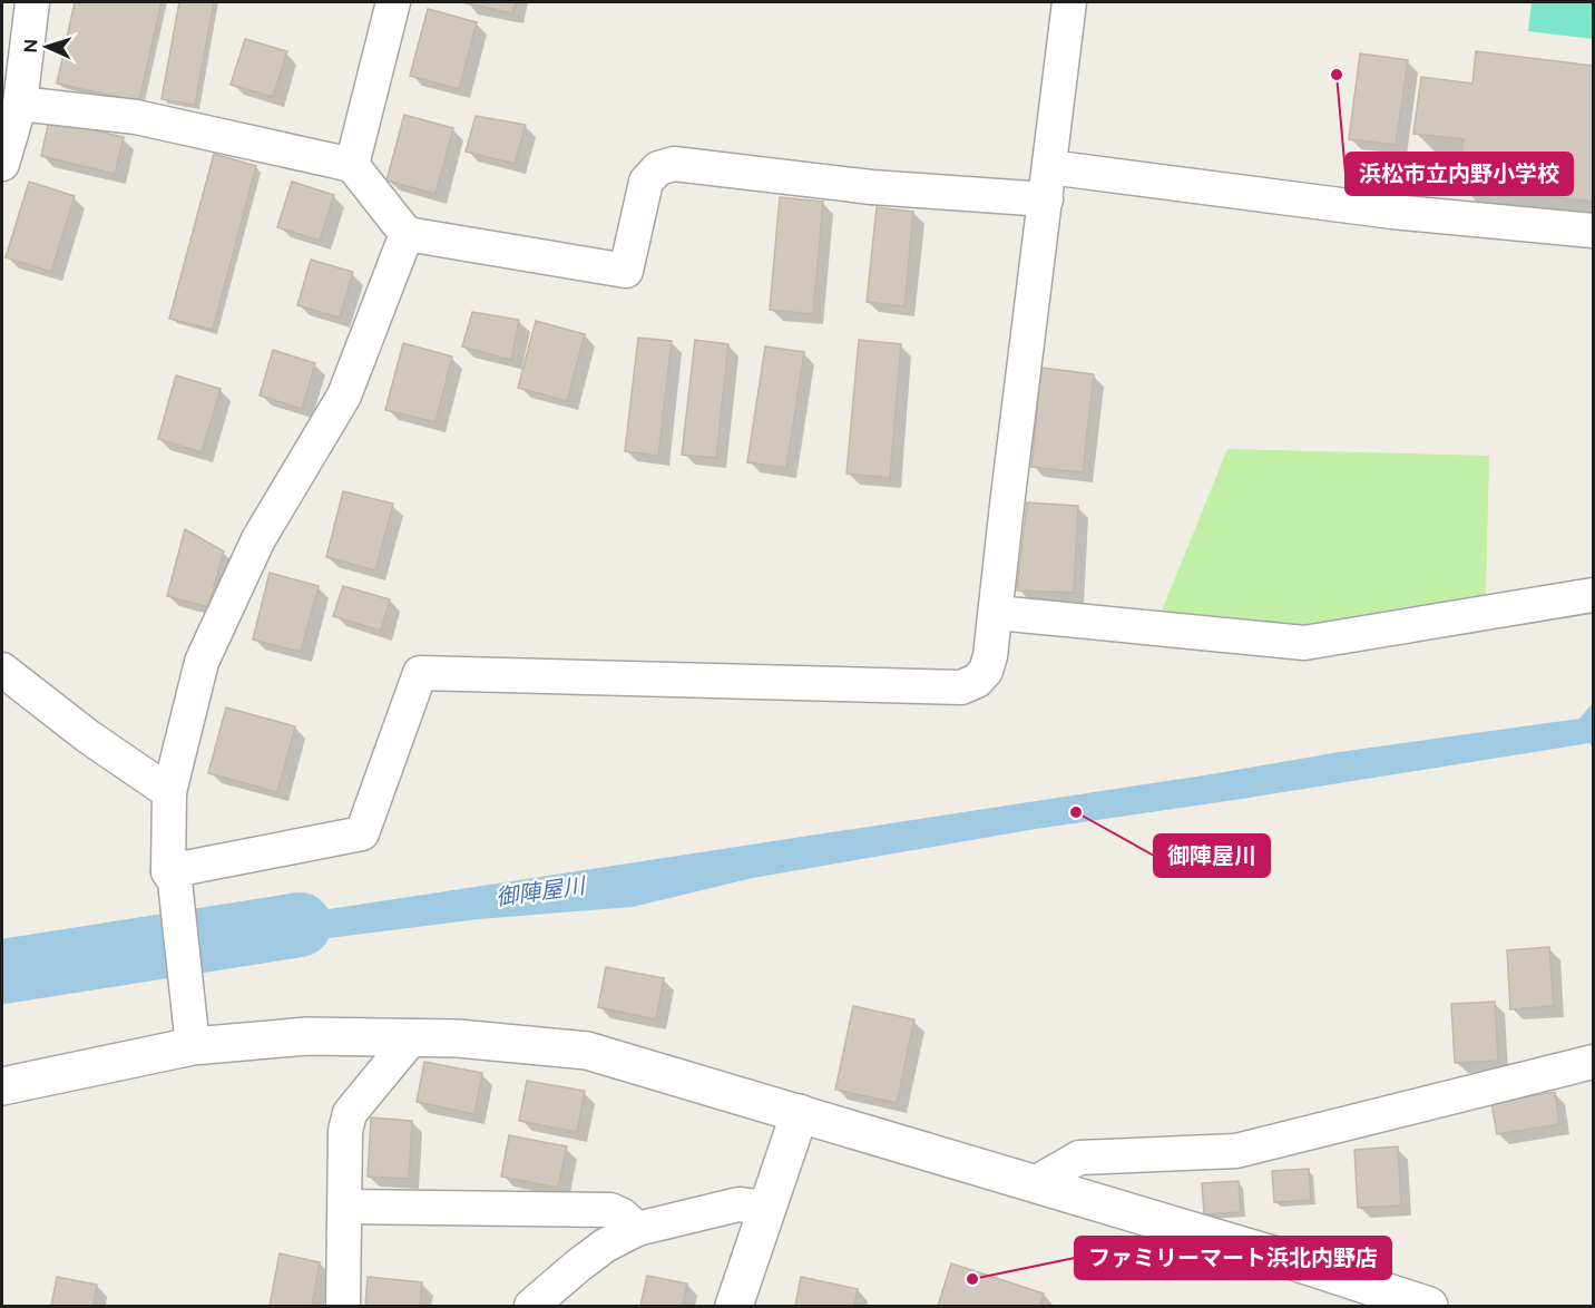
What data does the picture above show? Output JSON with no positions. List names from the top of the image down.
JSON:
{
  "water": ["御陣屋川"],
  "places": ["浜松市立内野小学校", "御陣屋川", "ファミリーマート浜北内野店"],
  "north": "left"
}
